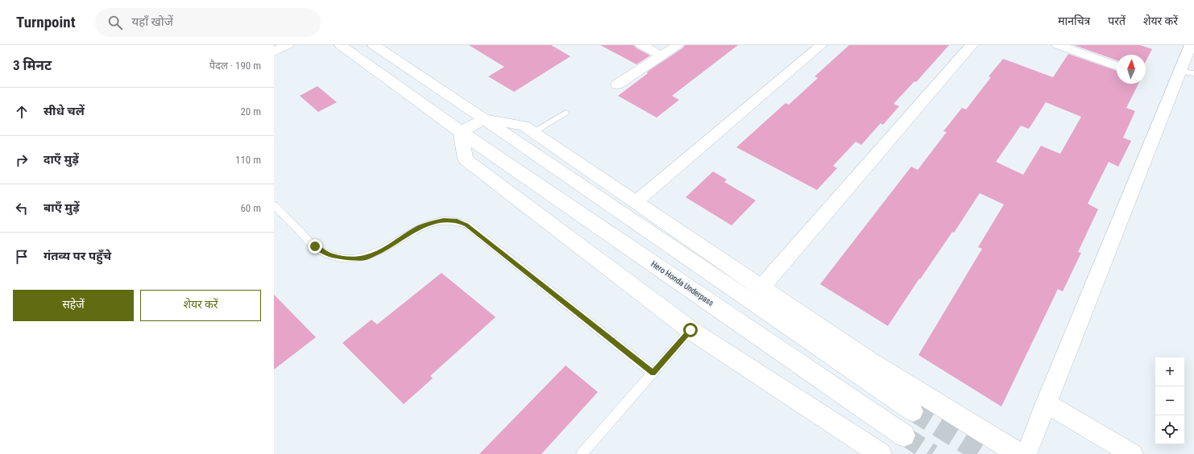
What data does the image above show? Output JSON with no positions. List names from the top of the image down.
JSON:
{
  "streets": {
    "main road": ["Hero Honda Underpass"]
  },
  "north": "top",
  "page": {
    "header": "Turnpoint",
    "search": "यहाँ खोजें",
    "nav": ["मानचित्र", "परतें", "शेयर करें"],
    "heading": ["3 मिनट", "पैदल · 190 m"],
    "list": [
      ["सीधे चलें", "20 m"],
      ["दाएँ मुड़ें", "110 m"],
      ["बाएँ मुड़ें", "60 m"],
      "गंतव्य पर पहुँचे"
    ],
    "buttons": ["सहेजें", "शेयर करें"],
    "map_buttons": ["+", "−"]
  }
}
